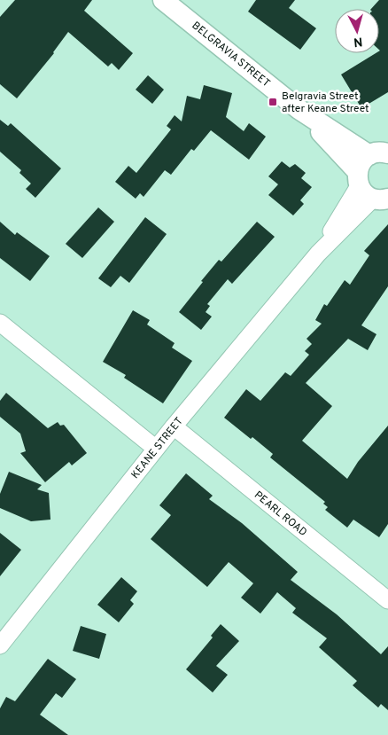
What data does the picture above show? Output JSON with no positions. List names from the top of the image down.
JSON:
{
  "streets": {
    "street": ["BELGRAVIA STREET", "KEANE STREET", "PEARL ROAD"]
  },
  "crossings": [
    ["BELGRAVIA STREET", "KEANE STREET"],
    ["KEANE STREET", "PEARL ROAD"]
  ],
  "places": {
    "transit": ["Belgravia Street after Keane Street"]
  },
  "north": "bottom"
}
